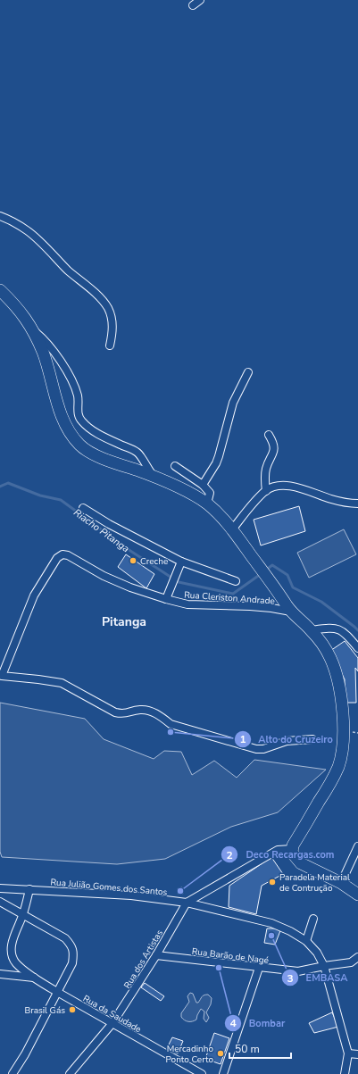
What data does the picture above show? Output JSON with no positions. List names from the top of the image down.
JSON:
{
  "streets": {
    "street": [
      "Rua Cleriston Andrade",
      "Rua Julião Gomes dos Santos",
      "Rua Barão de Nagé",
      "Rua dos Artistas",
      "Rua da Saudade"
    ]
  },
  "crossings": [
    ["Rua Julião Gomes dos Santos", "Rua Barão de Nagé"],
    ["Rua Julião Gomes dos Santos", "Rua dos Artistas"],
    ["Rua Barão de Nagé", "Rua dos Artistas"],
    ["Rua dos Artistas", "Rua da Saudade"]
  ],
  "districts": ["Pitanga"],
  "water": ["Riacho Pitanga"],
  "places": [
    "Creche",
    "Alto do Cruzeiro",
    "Paradela Material de Contrução",
    "Deco Recargas.com",
    "EMBASA",
    "Bombar",
    "Brasil Gás",
    "Mercadinho Ponto Certo"
  ],
  "scale_bar": "50 m"
}
